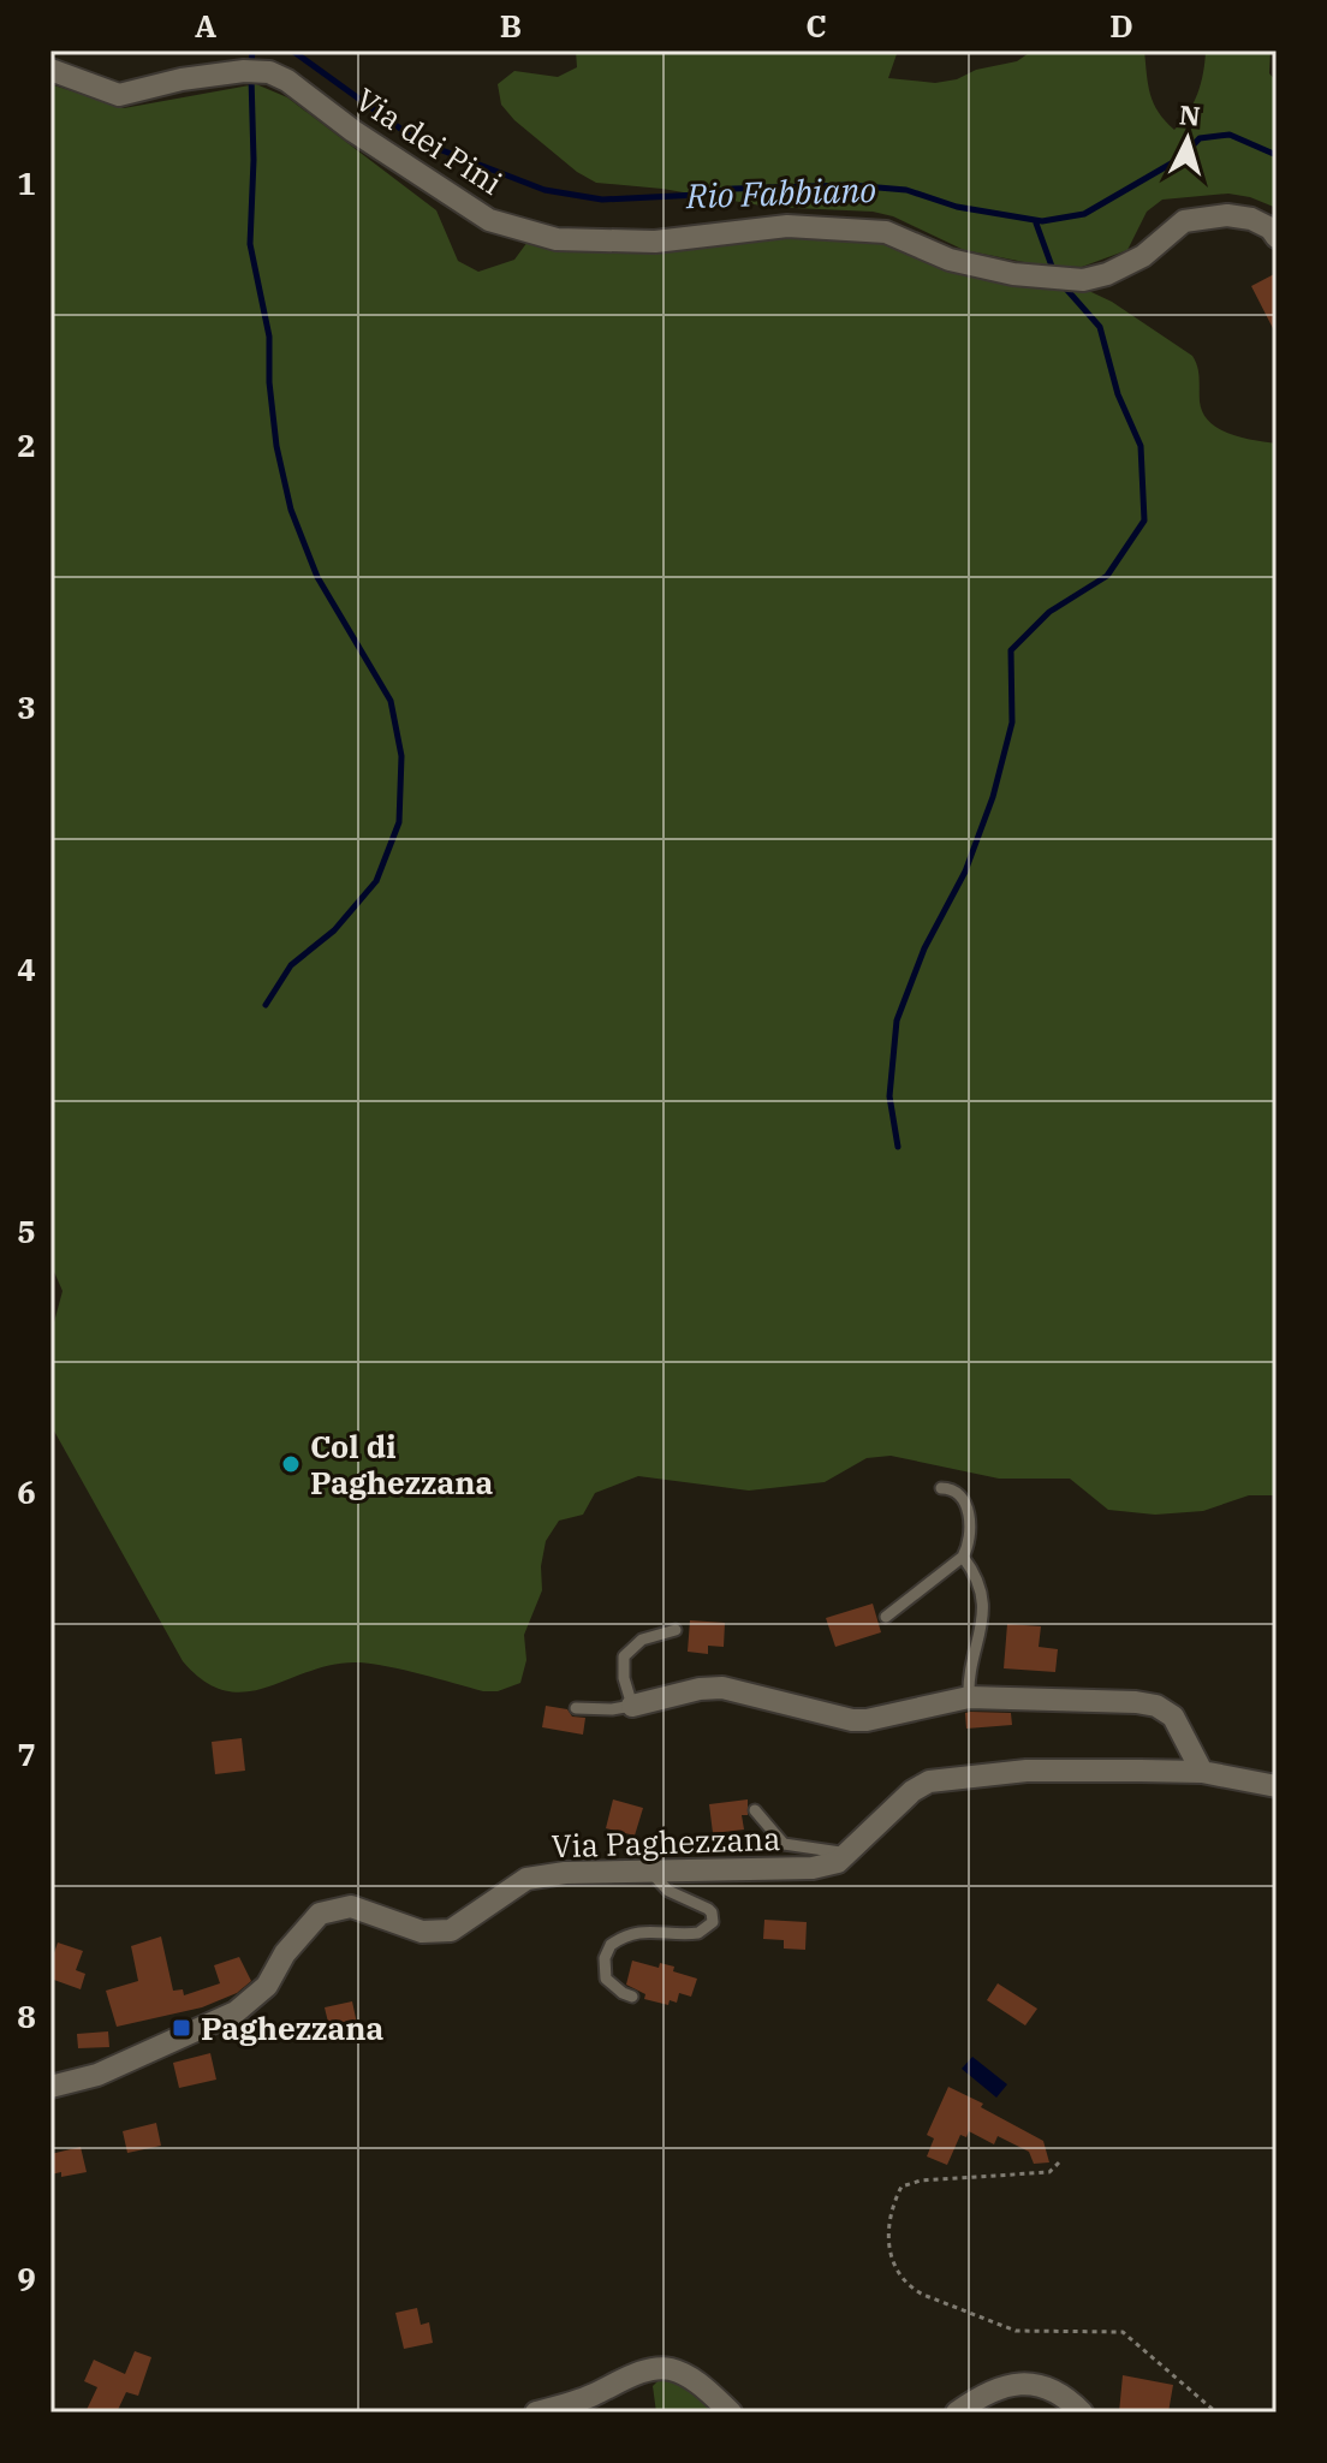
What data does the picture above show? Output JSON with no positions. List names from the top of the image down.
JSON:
{
  "streets": {
    "street": ["Via dei Pini", "Via Paghezzana"]
  },
  "water": ["Rio Fabbiano"],
  "places": {
    "other": ["Col di Paghezzana"],
    "transit": ["Paghezzana"]
  },
  "north": "top",
  "grid": {
    "columns": [
      "A",
      "B",
      "C",
      "D"
    ],
    "rows": [
      "1",
      "2",
      "3",
      "4",
      "5",
      "6",
      "7",
      "8",
      "9"
    ]
  }
}
